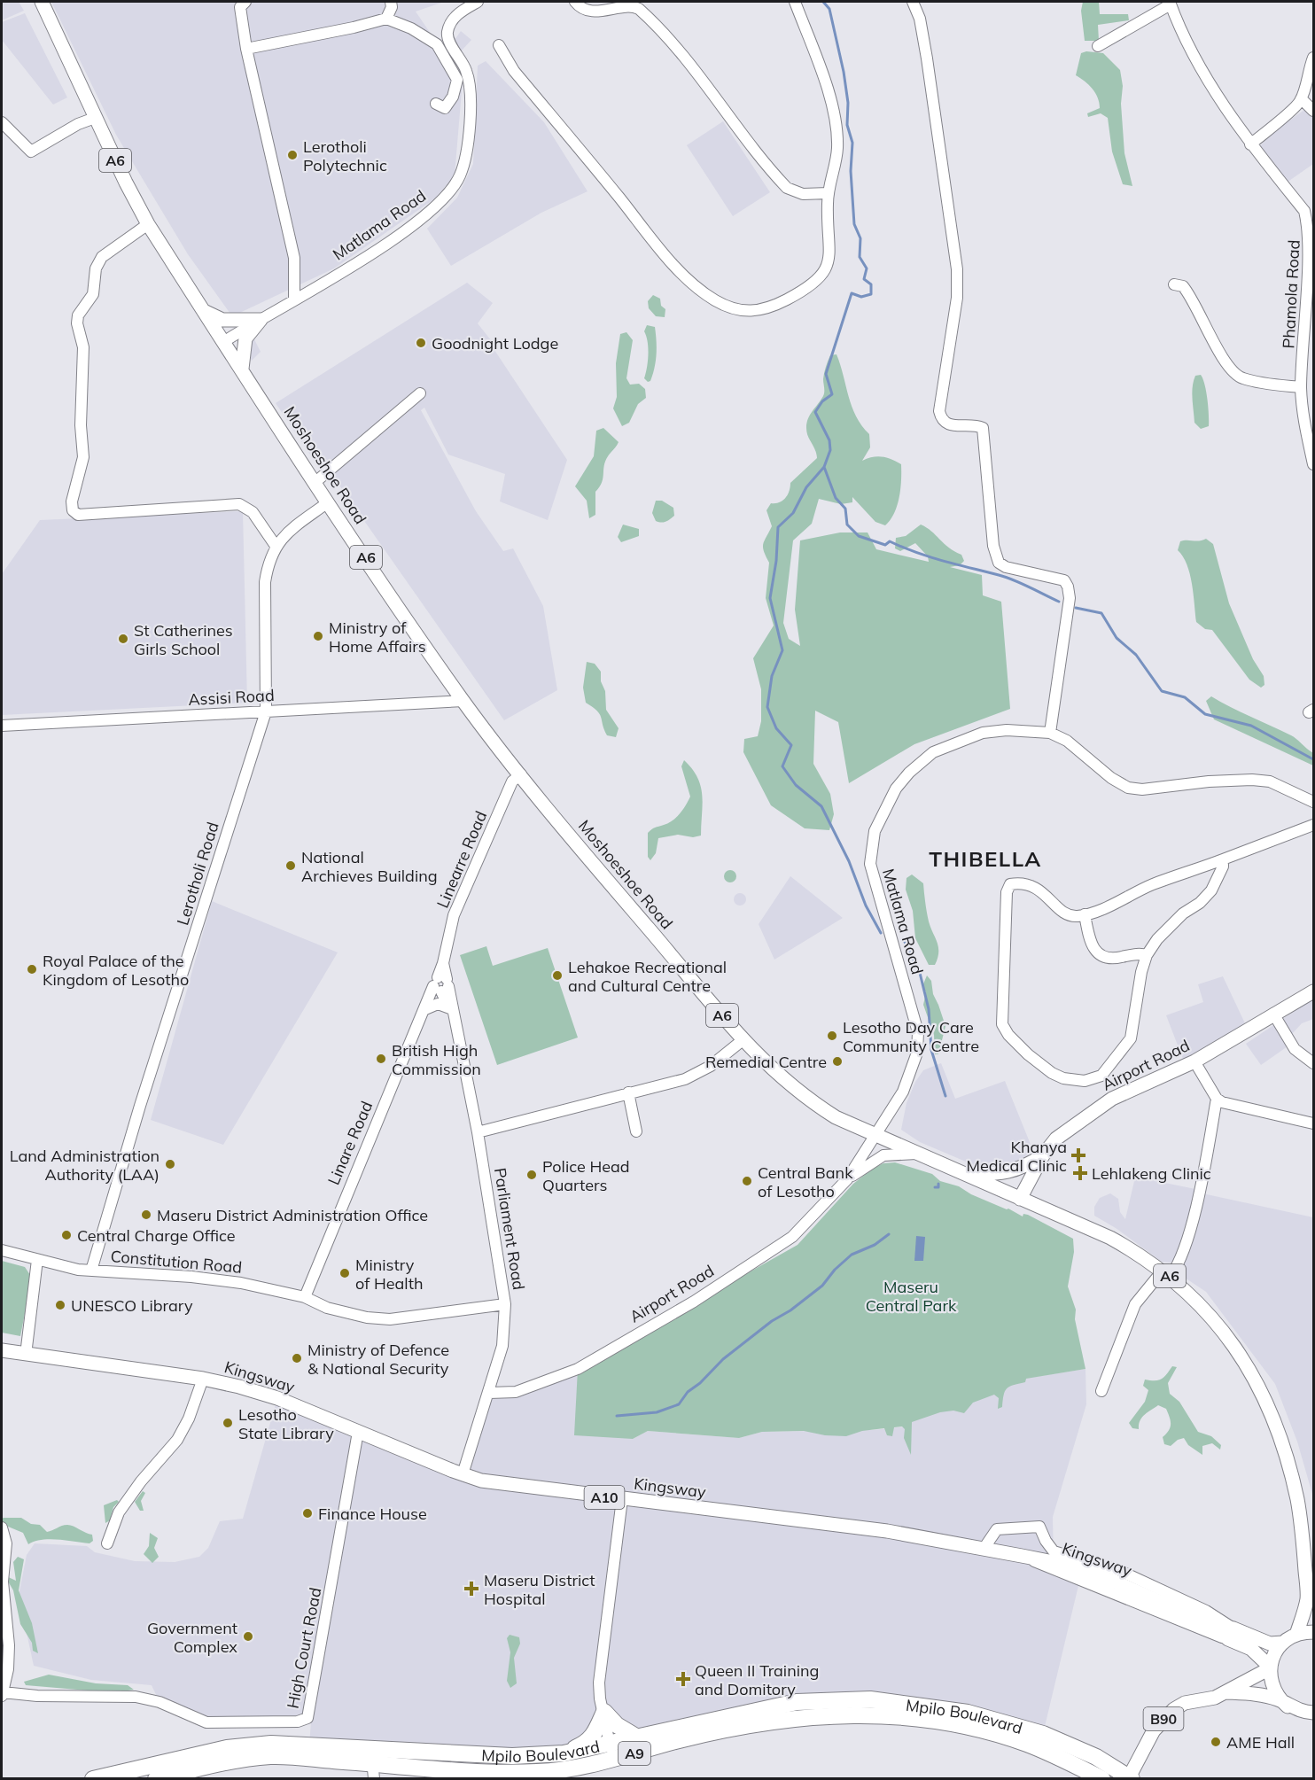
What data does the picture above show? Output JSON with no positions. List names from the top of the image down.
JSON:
{
  "streets": {
    "highway": ["Mpilo Boulevard", "A9"],
    "main road": [
      "A6",
      "Moshoeshoe Road",
      "Airport Road",
      "Kingsway",
      "A10",
      "B90"
    ],
    "street": [
      "Matlama Road",
      "Phamola Road",
      "Assisi Road",
      "Linearre Road",
      "Lerotholi Road",
      "Linare Road",
      "Parliament Road",
      "Constitution Road",
      "High Court Road"
    ]
  },
  "crossings": [
    ["Matlama Road", "Moshoeshoe Road"],
    ["Matlama Road", "Airport Road"],
    ["Moshoeshoe Road", "Assisi Road"],
    ["Moshoeshoe Road", "Linearre Road"],
    ["Moshoeshoe Road", "Lerotholi Road"],
    ["Moshoeshoe Road", "Airport Road"],
    ["Assisi Road", "Lerotholi Road"],
    ["Linearre Road", "Linare Road"],
    ["Linearre Road", "Parliament Road"],
    ["Lerotholi Road", "Constitution Road"],
    ["Airport Road", "Parliament Road"],
    ["Linare Road", "Parliament Road"],
    ["Linare Road", "Constitution Road"],
    ["Parliament Road", "Constitution Road"],
    ["Parliament Road", "Kingsway"],
    ["Kingsway", "High Court Road"],
    ["Kingsway", "B90"],
    ["Mpilo Boulevard", "B90"]
  ],
  "districts": ["THIBELLA"],
  "parks": ["Maseru Central Park"],
  "places": {
    "other": [
      "Lerotholi Polytechnic",
      "Goodnight Lodge",
      "Ministry of Home Affairs",
      "St Catherines Girls School",
      "National Archieves Building",
      "Royal Palace of the Kingdom of Lesotho",
      "Lehakoe Recreational and Cultural Centre",
      "Lesotho Day Care Community Centre",
      "British High Commission",
      "Remedial Centre",
      "Land Administration Authority (LAA)",
      "Police Head Quarters",
      "Central Bank of Lesotho",
      "Maseru District Administration Office",
      "Central Charge Office",
      "Ministry of Health",
      "UNESCO Library",
      "Ministry of Defence & National Security",
      "Lesotho State Library",
      "Finance House",
      "Government Complex",
      "AME Hall"
    ],
    "health": [
      "Khanya Medical Clinic",
      "Lehlakeng Clinic",
      "Maseru District Hospital",
      "Queen II Training and Domitory"
    ]
  }
}
